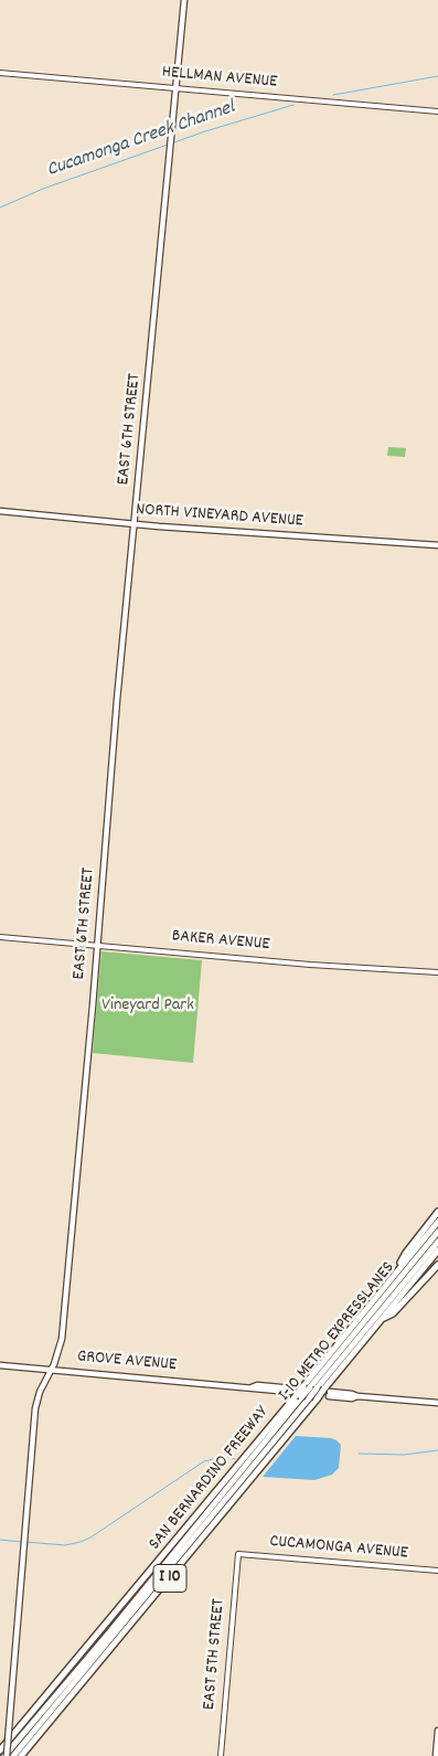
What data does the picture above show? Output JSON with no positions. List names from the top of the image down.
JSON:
{
  "streets": {
    "highway": ["I-10 METRO EXPRESSLANES", "SAN BERNARDINO FREEWAY", "I 10"],
    "main road": ["EAST 6TH STREET", "NORTH VINEYARD AVENUE", "GROVE AVENUE"],
    "street": [
      "HELLMAN AVENUE",
      "BAKER AVENUE",
      "CUCAMONGA AVENUE",
      "EAST 5TH STREET"
    ]
  },
  "crossings": [
    ["HELLMAN AVENUE", "EAST 6TH STREET"],
    ["EAST 6TH STREET", "NORTH VINEYARD AVENUE"],
    ["EAST 6TH STREET", "BAKER AVENUE"],
    ["EAST 6TH STREET", "I-10 METRO EXPRESSLANES"],
    ["EAST 6TH STREET", "GROVE AVENUE"],
    ["I-10 METRO EXPRESSLANES", "GROVE AVENUE"],
    ["I-10 METRO EXPRESSLANES", "SAN BERNARDINO FREEWAY"],
    ["GROVE AVENUE", "SAN BERNARDINO FREEWAY"],
    ["CUCAMONGA AVENUE", "EAST 5TH STREET"]
  ],
  "water": ["Cucamonga Creek Channel"],
  "parks": ["Vineyard Park"]
}
